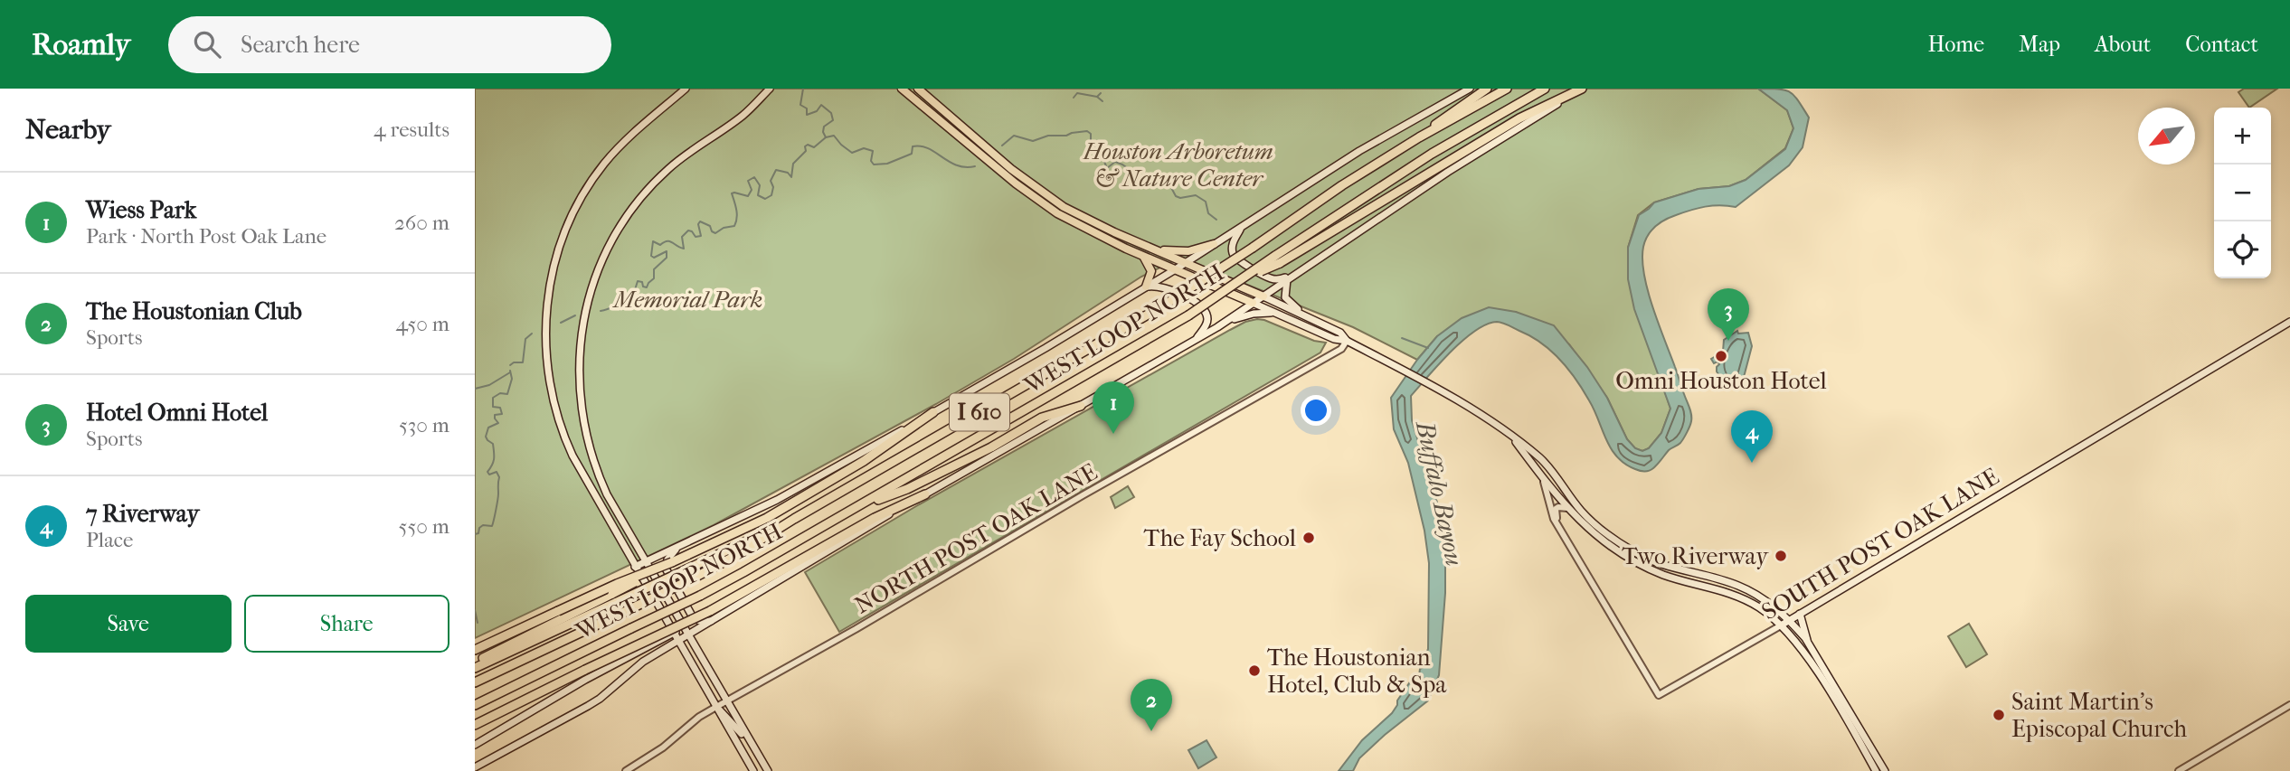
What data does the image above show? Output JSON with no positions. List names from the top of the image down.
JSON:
{
  "streets": {
    "highway": ["WEST LOOP NORTH", "I 610"],
    "main road": ["SOUTH POST OAK LANE"],
    "street": ["NORTH POST OAK LANE"]
  },
  "water": ["Buffalo Bayou"],
  "parks": ["Houston Arboretum & Nature Center", "Memorial Park"],
  "places": [
    "Omni Houston Hotel",
    "The Fay School",
    "Two Riverway",
    "The Houstonian Hotel, Club & Spa",
    "Saint Martin's Episcopal Church"
  ],
  "north": "bottom left",
  "page": {
    "header": "Roamly",
    "search": "Search here",
    "nav": [
      "Home",
      "Map",
      "About",
      "Contact"
    ],
    "heading": ["Nearby", "4 results"],
    "map_buttons": ["+", "−"],
    "list": [
      {
        "mark": "1",
        "name": "Wiess Park",
        "note": "Park · North Post Oak Lane",
        "value": "260 m"
      },
      {
        "mark": "2",
        "name": "The Houstonian Club",
        "note": "Sports",
        "value": "450 m"
      },
      {
        "mark": "3",
        "name": "Hotel Omni Hotel",
        "note": "Sports",
        "value": "530 m"
      },
      {
        "mark": "4",
        "name": "7 Riverway",
        "note": "Place",
        "value": "550 m"
      }
    ],
    "pins": [
      "3",
      "1",
      "4",
      "2"
    ],
    "buttons": ["Save", "Share"]
  }
}
